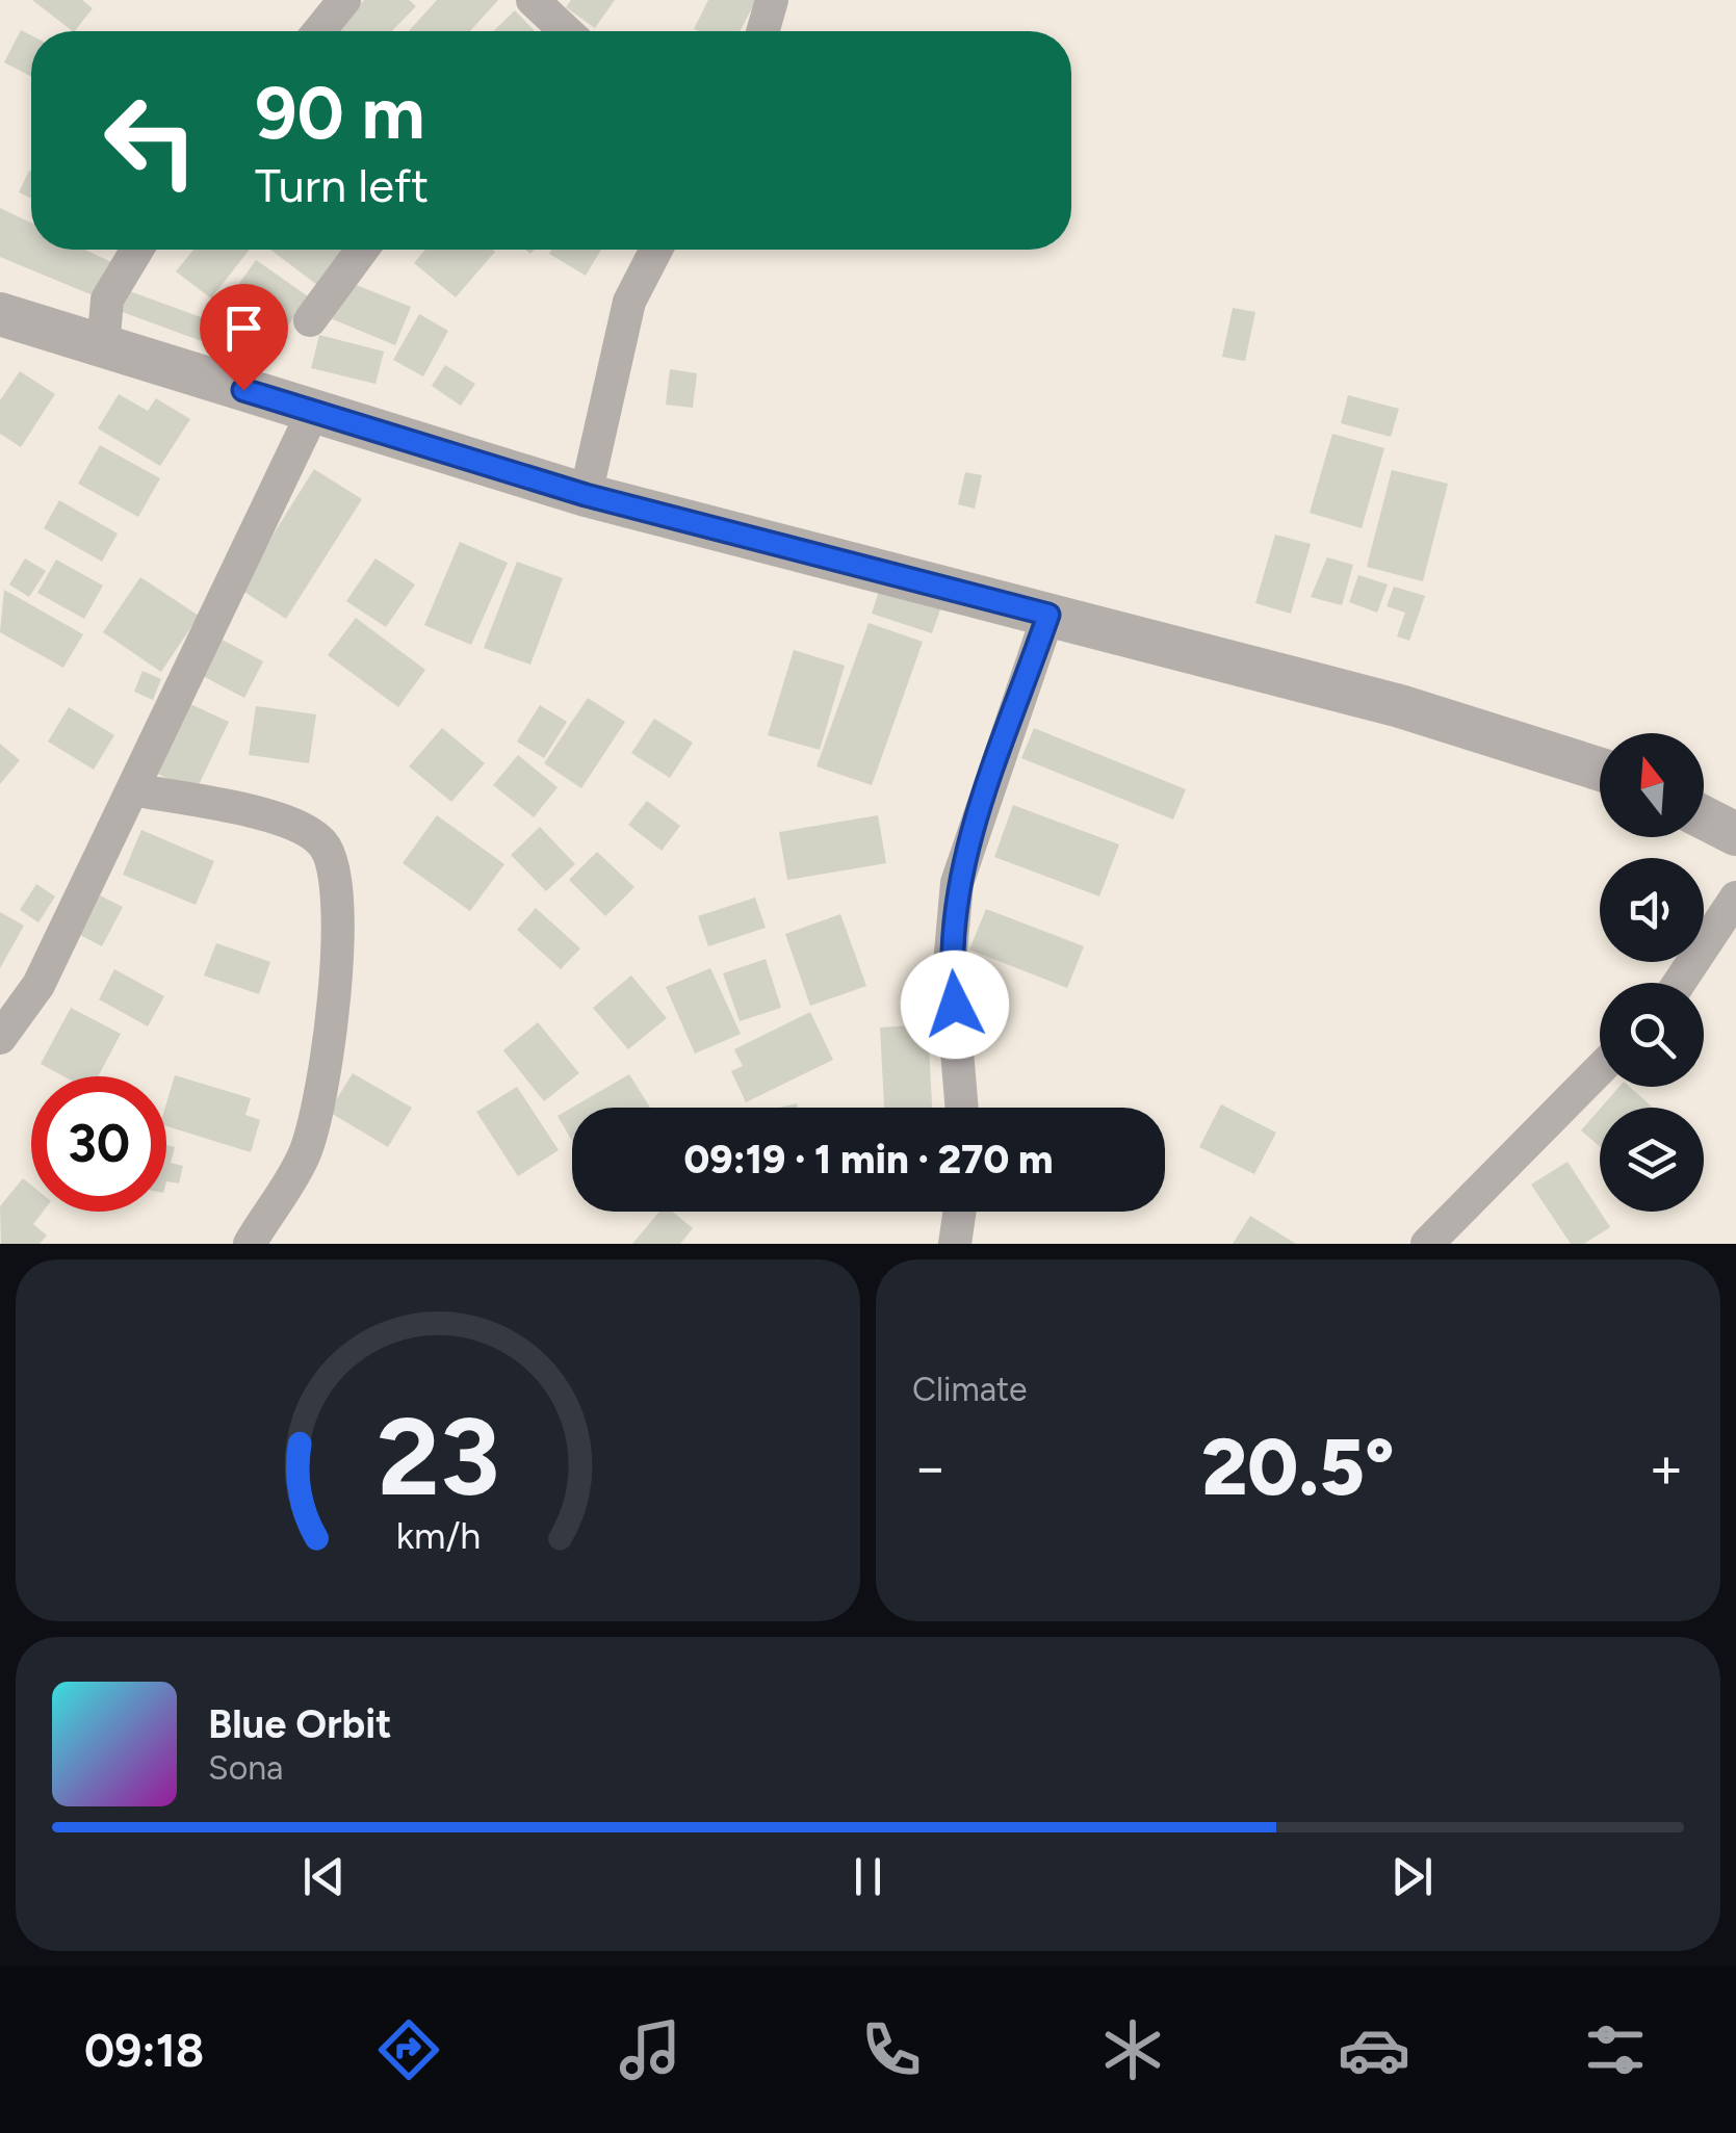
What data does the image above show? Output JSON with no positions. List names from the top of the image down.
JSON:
{
  "north": "top",
  "page": {
    "turn": ["90 m", "Turn left"],
    "limit": "30",
    "trip": "09:19 · 1 min · 270 m",
    "tile": "Climate",
    "heat": ["−", "20.5°", "+"],
    "song": ["Blue Orbit", "Sona"],
    "tabs": "09:18",
    "gauge": ["23", "km/h"]
  }
}
